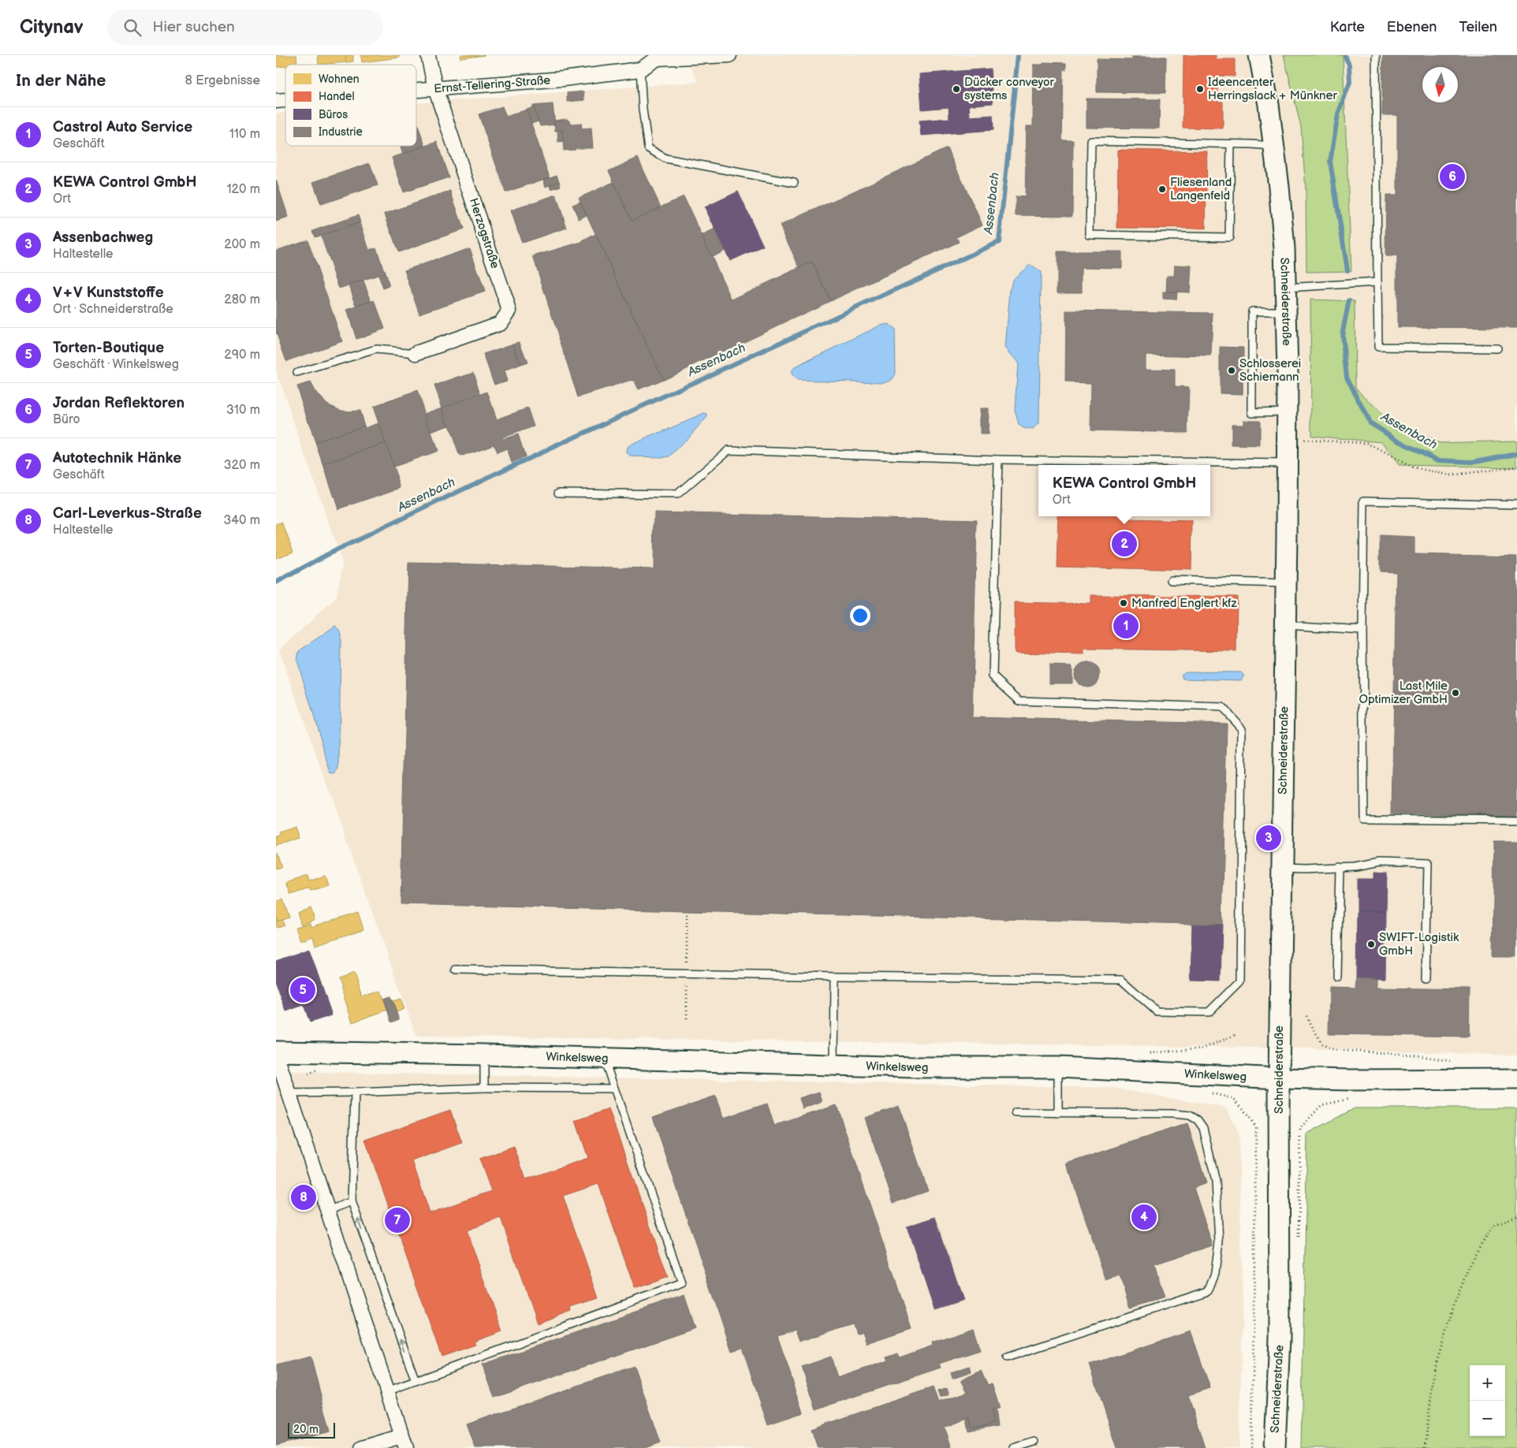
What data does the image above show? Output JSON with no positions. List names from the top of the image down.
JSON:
{
  "streets": {
    "street": [
      "Ernst-Tellering-Straße",
      "Herzogstraße",
      "Schneiderstraße",
      "Winkelsweg"
    ]
  },
  "crossings": [
    ["Ernst-Tellering-Straße", "Herzogstraße"],
    ["Schneiderstraße", "Winkelsweg"]
  ],
  "water": ["Assenbach"],
  "places": [
    "Dücker conveyor systems",
    "Ideencenter Herringslack + Münkner",
    "Fliesenland Langenfeld",
    "Schlosserei Schiemann",
    "Manfred Englert kfz",
    "Last Mile Optimizer GmbH",
    "SWIFT-Logistik GmbH"
  ],
  "legend": [
    "Wohnen",
    "Handel",
    "Büros",
    "Industrie"
  ],
  "scale_bar": "20 m",
  "north": "bottom",
  "page": {
    "header": "Citynav",
    "search": "Hier suchen",
    "nav": ["Karte", "Ebenen", "Teilen"],
    "heading": ["In der Nähe", "8 Ergebnisse"],
    "list": [
      {
        "mark": "1",
        "name": "Castrol Auto Service",
        "note": "Geschäft",
        "value": "110 m"
      },
      {
        "mark": "2",
        "name": "KEWA Control GmbH",
        "note": "Ort",
        "value": "120 m"
      },
      {
        "mark": "3",
        "name": "Assenbachweg",
        "note": "Haltestelle",
        "value": "200 m"
      },
      {
        "mark": "4",
        "name": "V+V Kunststoffe",
        "note": "Ort · Schneiderstraße",
        "value": "280 m"
      },
      {
        "mark": "5",
        "name": "Torten-Boutique",
        "note": "Geschäft · Winkelsweg",
        "value": "290 m"
      },
      {
        "mark": "6",
        "name": "Jordan Reflektoren",
        "note": "Büro",
        "value": "310 m"
      },
      {
        "mark": "7",
        "name": "Autotechnik Hänke",
        "note": "Geschäft",
        "value": "320 m"
      },
      {
        "mark": "8",
        "name": "Carl-Leverkus-Straße",
        "note": "Haltestelle",
        "value": "340 m"
      }
    ],
    "pins": [
      "6",
      "2",
      "1",
      "3",
      "5",
      "8",
      "4",
      "7"
    ],
    "popup": ["KEWA Control GmbH", "Ort"],
    "map_buttons": ["+", "−"],
    "scale": "20 m"
  }
}
